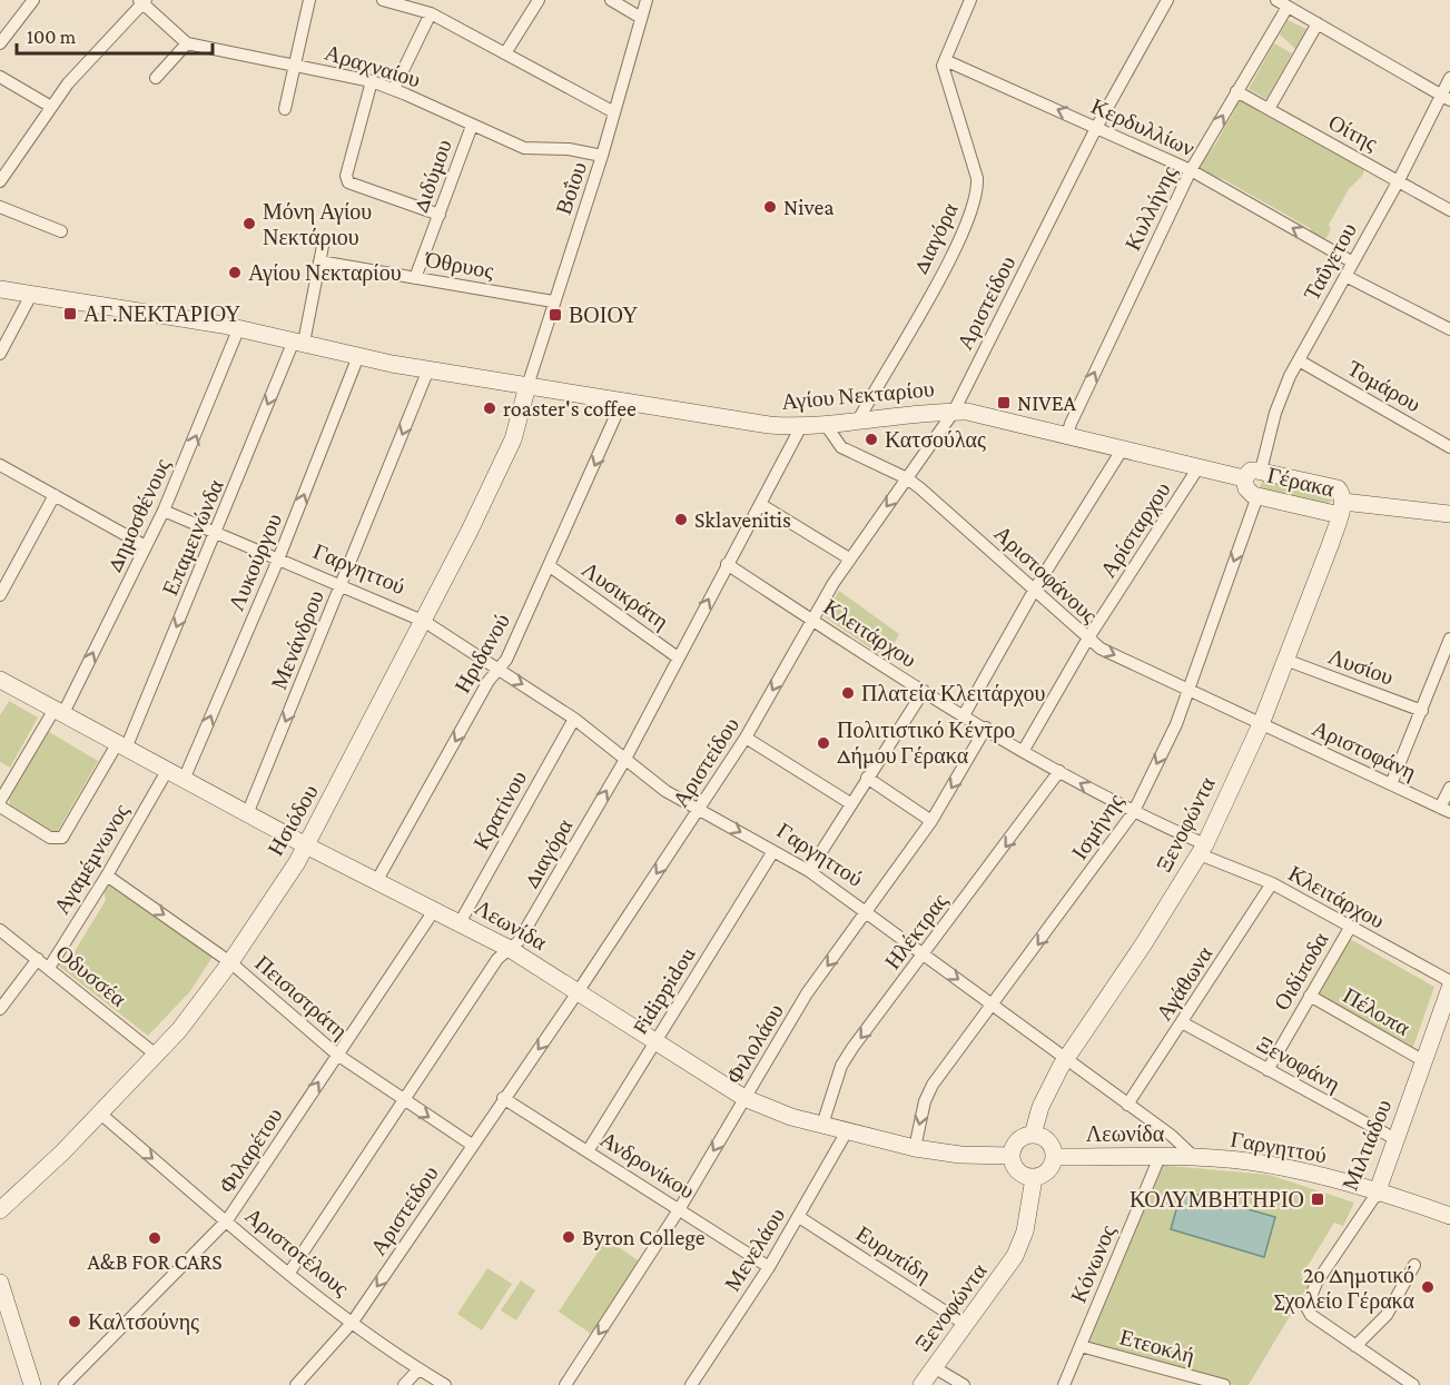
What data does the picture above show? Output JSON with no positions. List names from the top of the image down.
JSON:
{
  "streets": {
    "street": [
      "Αραχναίου",
      "Κερδυλλίων",
      "Οίτης",
      "Διδύμου",
      "Βοΐου",
      "Κυλλήνης",
      "Διαγόρα",
      "Ταΰγετου",
      "Όθρυος",
      "Αριστείδου",
      "Τομάρου",
      "Αγίου Νεκταρίου",
      "Γέρακα",
      "Δημοσθένους",
      "Αρίσταρχου",
      "Επαμεινώνδα",
      "Λυκούργου",
      "Γαργηττού",
      "Αριστοφάνους",
      "Λυσικράτη",
      "Κλειτάρχου",
      "Μενάνδρου",
      "Ηριδανού",
      "Λυσίου",
      "Αριστοφάνη",
      "Κρατίνου",
      "Ησιόδου",
      "Ξενοφώντα",
      "Ισμήνης",
      "Αγαμέμνωνος",
      "Λεωνίδα",
      "Ηλέκτρας",
      "Οιδίποδα",
      "Οδυσσέα",
      "Αγάθωνα",
      "Fidippidou",
      "Πεισιστράτη",
      "Πέλοπα",
      "Φιλολάου",
      "Ξενοφάνη",
      "Μιλτιάδου",
      "Φιλαρέτου",
      "Ανδρονίκου",
      "Μενελάου",
      "Αριστοτέλους",
      "Ευριπίδη",
      "Κόνωνος",
      "Ετεοκλή"
    ]
  },
  "crossings": [
    ["Αραχναίου", "Διδύμου"],
    ["Αραχναίου", "Βοΐου"],
    ["Κερδυλλίων", "Κυλλήνης"],
    ["Κερδυλλίων", "Διαγόρα"],
    ["Κερδυλλίων", "Ταΰγετου"],
    ["Κερδυλλίων", "Αριστείδου"],
    ["Οίτης", "Κυλλήνης"],
    ["Οίτης", "Ταΰγετου"],
    ["Διδύμου", "Όθρυος"],
    ["Βοΐου", "Όθρυος"],
    ["Βοΐου", "Αγίου Νεκταρίου"],
    ["Βοΐου", "Ησιόδου"],
    ["Κυλλήνης", "Αγίου Νεκταρίου"],
    ["Διαγόρα", "Αγίου Νεκταρίου"],
    ["Διαγόρα", "Γαργηττού"],
    ["Διαγόρα", "Λυσικράτη"],
    ["Διαγόρα", "Κλειτάρχου"],
    ["Διαγόρα", "Λεωνίδα"],
    ["Διαγόρα", "Πεισιστράτη"],
    ["Διαγόρα", "Αριστοτέλους"],
    ["Ταΰγετου", "Τομάρου"],
    ["Ταΰγετου", "Γέρακα"],
    ["Όθρυος", "Επαμεινώνδα"],
    ["Αριστείδου", "Αγίου Νεκταρίου"],
    ["Αριστείδου", "Γαργηττού"],
    ["Αριστείδου", "Αριστοφάνους"],
    ["Αριστείδου", "Κλειτάρχου"],
    ["Αριστείδου", "Λεωνίδα"],
    ["Αριστείδου", "Πεισιστράτη"],
    ["Αριστείδου", "Ανδρονίκου"],
    ["Αριστείδου", "Αριστοτέλους"],
    ["Αγίου Νεκταρίου", "Γέρακα"],
    ["Αγίου Νεκταρίου", "Δημοσθένους"],
    ["Αγίου Νεκταρίου", "Αρίσταρχου"],
    ["Αγίου Νεκταρίου", "Επαμεινώνδα"],
    ["Αγίου Νεκταρίου", "Λυκούργου"],
    ["Αγίου Νεκταρίου", "Αριστοφάνους"],
    ["Αγίου Νεκταρίου", "Μενάνδρου"],
    ["Αγίου Νεκταρίου", "Ηριδανού"],
    ["Αγίου Νεκταρίου", "Ησιόδου"],
    ["Γέρακα", "Ξενοφώντα"],
    ["Γέρακα", "Ισμήνης"],
    ["Δημοσθένους", "Γαργηττού"],
    ["Δημοσθένους", "Λεωνίδα"],
    ["Αρίσταρχου", "Αριστοφάνους"],
    ["Αρίσταρχου", "Κλειτάρχου"],
    ["Επαμεινώνδα", "Γαργηττού"],
    ["Επαμεινώνδα", "Λεωνίδα"],
    ["Λυκούργου", "Γαργηττού"],
    ["Λυκούργου", "Λεωνίδα"],
    ["Γαργηττού", "Μενάνδρου"],
    ["Γαργηττού", "Ηριδανού"],
    ["Γαργηττού", "Κρατίνου"],
    ["Γαργηττού", "Ησιόδου"],
    ["Γαργηττού", "Ξενοφώντα"],
    ["Γαργηττού", "Ισμήνης"],
    ["Γαργηττού", "Λεωνίδα"],
    ["Γαργηττού", "Ηλέκτρας"],
    ["Γαργηττού", "Αγάθωνα"],
    ["Γαργηττού", "Fidippidou"],
    ["Γαργηττού", "Φιλολάου"],
    ["Γαργηττού", "Μιλτιάδου"],
    ["Αριστοφάνους", "Αριστοφάνη"],
    ["Αριστοφάνους", "Ξενοφώντα"],
    ["Αριστοφάνους", "Ισμήνης"],
    ["Λυσικράτη", "Ηριδανού"],
    ["Κλειτάρχου", "Ξενοφώντα"],
    ["Κλειτάρχου", "Ισμήνης"],
    ["Κλειτάρχου", "Ηλέκτρας"],
    ["Κλειτάρχου", "Οιδίποδα"],
    ["Κλειτάρχου", "Αγάθωνα"],
    ["Κλειτάρχου", "Φιλολάου"],
    ["Μενάνδρου", "Λεωνίδα"],
    ["Ηριδανού", "Λεωνίδα"],
    ["Λυσίου", "Ξενοφώντα"],
    ["Αριστοφάνη", "Ξενοφώντα"],
    ["Κρατίνου", "Λεωνίδα"],
    ["Ησιόδου", "Λεωνίδα"],
    ["Ησιόδου", "Οδυσσέα"],
    ["Ησιόδου", "Πεισιστράτη"],
    ["Ησιόδου", "Αριστοτέλους"],
    ["Ξενοφώντα", "Λεωνίδα"],
    ["Ξενοφώντα", "Ευριπίδη"],
    ["Ισμήνης", "Λεωνίδα"],
    ["Αγαμέμνωνος", "Λεωνίδα"],
    ["Αγαμέμνωνος", "Οδυσσέα"],
    ["Αγαμέμνωνος", "Πεισιστράτη"],
    ["Λεωνίδα", "Ηλέκτρας"],
    ["Λεωνίδα", "Fidippidou"],
    ["Λεωνίδα", "Φιλολάου"],
    ["Λεωνίδα", "Φιλαρέτου"],
    ["Λεωνίδα", "Μενελάου"],
    ["Λεωνίδα", "Κόνωνος"],
    ["Οιδίποδα", "Πέλοπα"],
    ["Οιδίποδα", "Ξενοφάνη"],
    ["Αγάθωνα", "Ξενοφάνη"],
    ["Fidippidou", "Ανδρονίκου"],
    ["Πεισιστράτη", "Φιλαρέτου"],
    ["Πέλοπα", "Μιλτιάδου"],
    ["Φιλολάου", "Ανδρονίκου"],
    ["Ξενοφάνη", "Μιλτιάδου"],
    ["Φιλαρέτου", "Αριστοτέλους"],
    ["Ανδρονίκου", "Μενελάου"],
    ["Μενελάου", "Ευριπίδη"],
    ["Κόνωνος", "Ετεοκλή"]
  ],
  "one_way": [
    "Κερδυλλίων",
    "Κυλλήνης",
    "Αριστείδου",
    "Δημοσθένους",
    "Επαμεινώνδα",
    "Λυκούργου",
    "Μενάνδρου",
    "Ηριδανού",
    "Ισμήνης",
    "Ηλέκτρας",
    "Πεισιστράτη",
    "Φιλολάου",
    "Αριστοτέλους"
  ],
  "places": {
    "other": [
      "Nivea",
      "Μόνη Αγίου Νεκτάριου",
      "Αγίου Νεκταρίου",
      "roaster's coffee",
      "Κατσούλας",
      "Sklavenitis",
      "Πλατεία Κλειτάρχου",
      "Πολιτιστικό Κέντρο Δήμου Γέρακα",
      "Byron College",
      "A&B FOR CARS",
      "2ο Δημοτικό Σχολείο Γέρακα",
      "Καλτσούνης"
    ],
    "transit": [
      "ΑΓ.ΝΕΚΤΑΡΙΟΥ",
      "ΒΟΙΟΥ",
      "NIVEA",
      "ΚΟΛΥΜΒΗΤΗΡΙΟ"
    ]
  },
  "scale_bar": "100 m"
}
